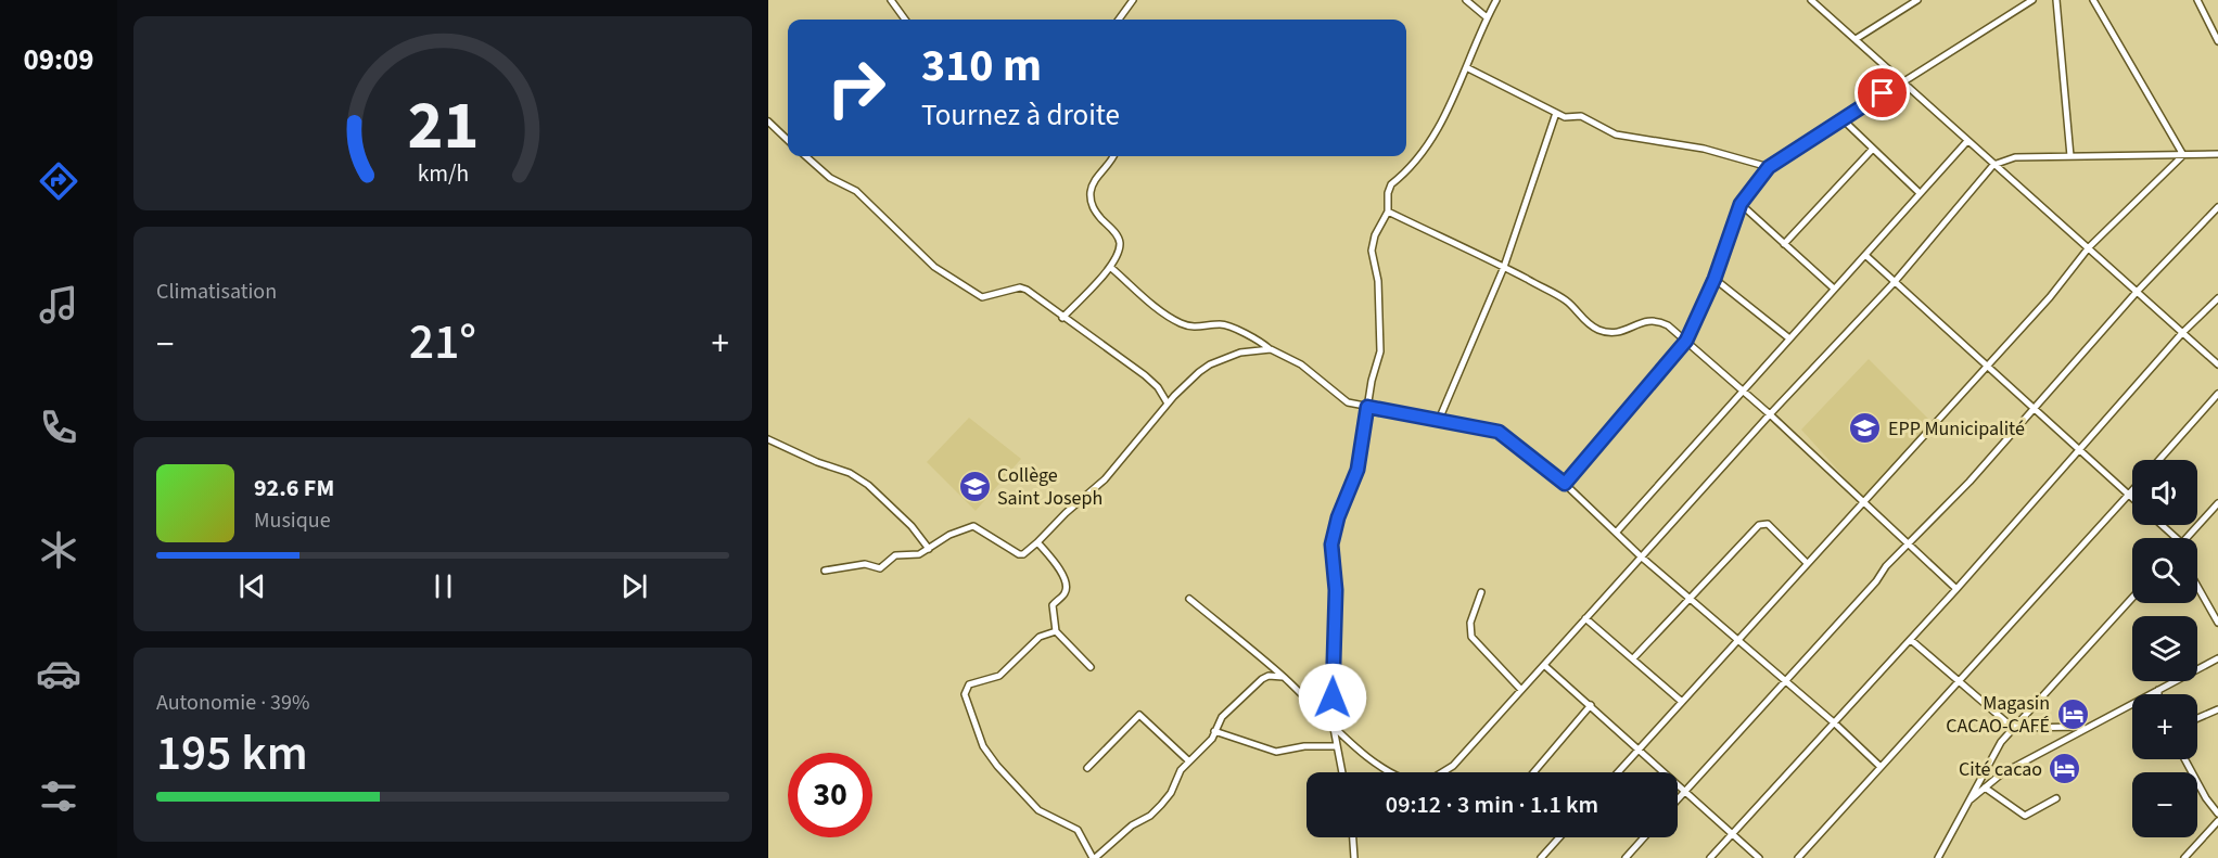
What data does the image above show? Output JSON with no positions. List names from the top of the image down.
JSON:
{
  "places": {
    "school or university": ["EPP Municipalité", "Collège Saint Joseph"],
    "hotel": ["Magasin CACAO-CAFÉ", "Cité cacao"]
  },
  "page": {
    "tabs": "09:09",
    "turn": ["310 m", "Tournez à droite"],
    "tile": [
      "Climatisation",
      ["Autonomie · 39%", "195 km"]
    ],
    "heat": ["−", "21°", "+"],
    "map_buttons": ["+", "−"],
    "song": ["92.6 FM", "Musique"],
    "limit": "30",
    "trip": "09:12 · 3 min · 1.1 km",
    "gauge": ["21", "km/h"]
  }
}
